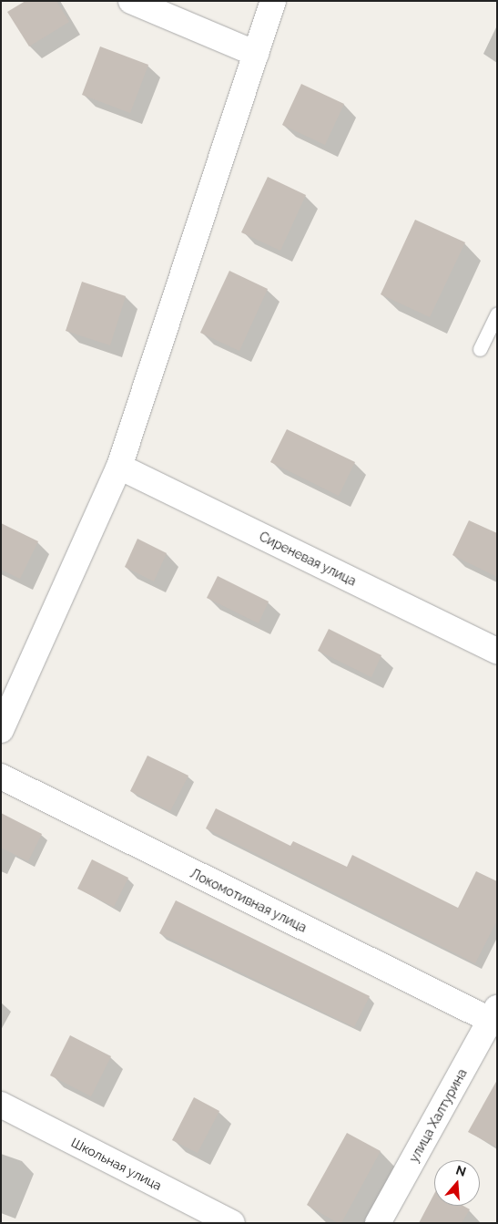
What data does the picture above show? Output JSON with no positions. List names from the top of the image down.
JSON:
{
  "streets": {
    "street": [
      "Сиреневая улица",
      "Локомотивная улица",
      "улица Халтурина",
      "Школьная улица"
    ]
  },
  "crossings": [
    ["Локомотивная улица", "улица Халтурина"]
  ],
  "north": "top"
}
